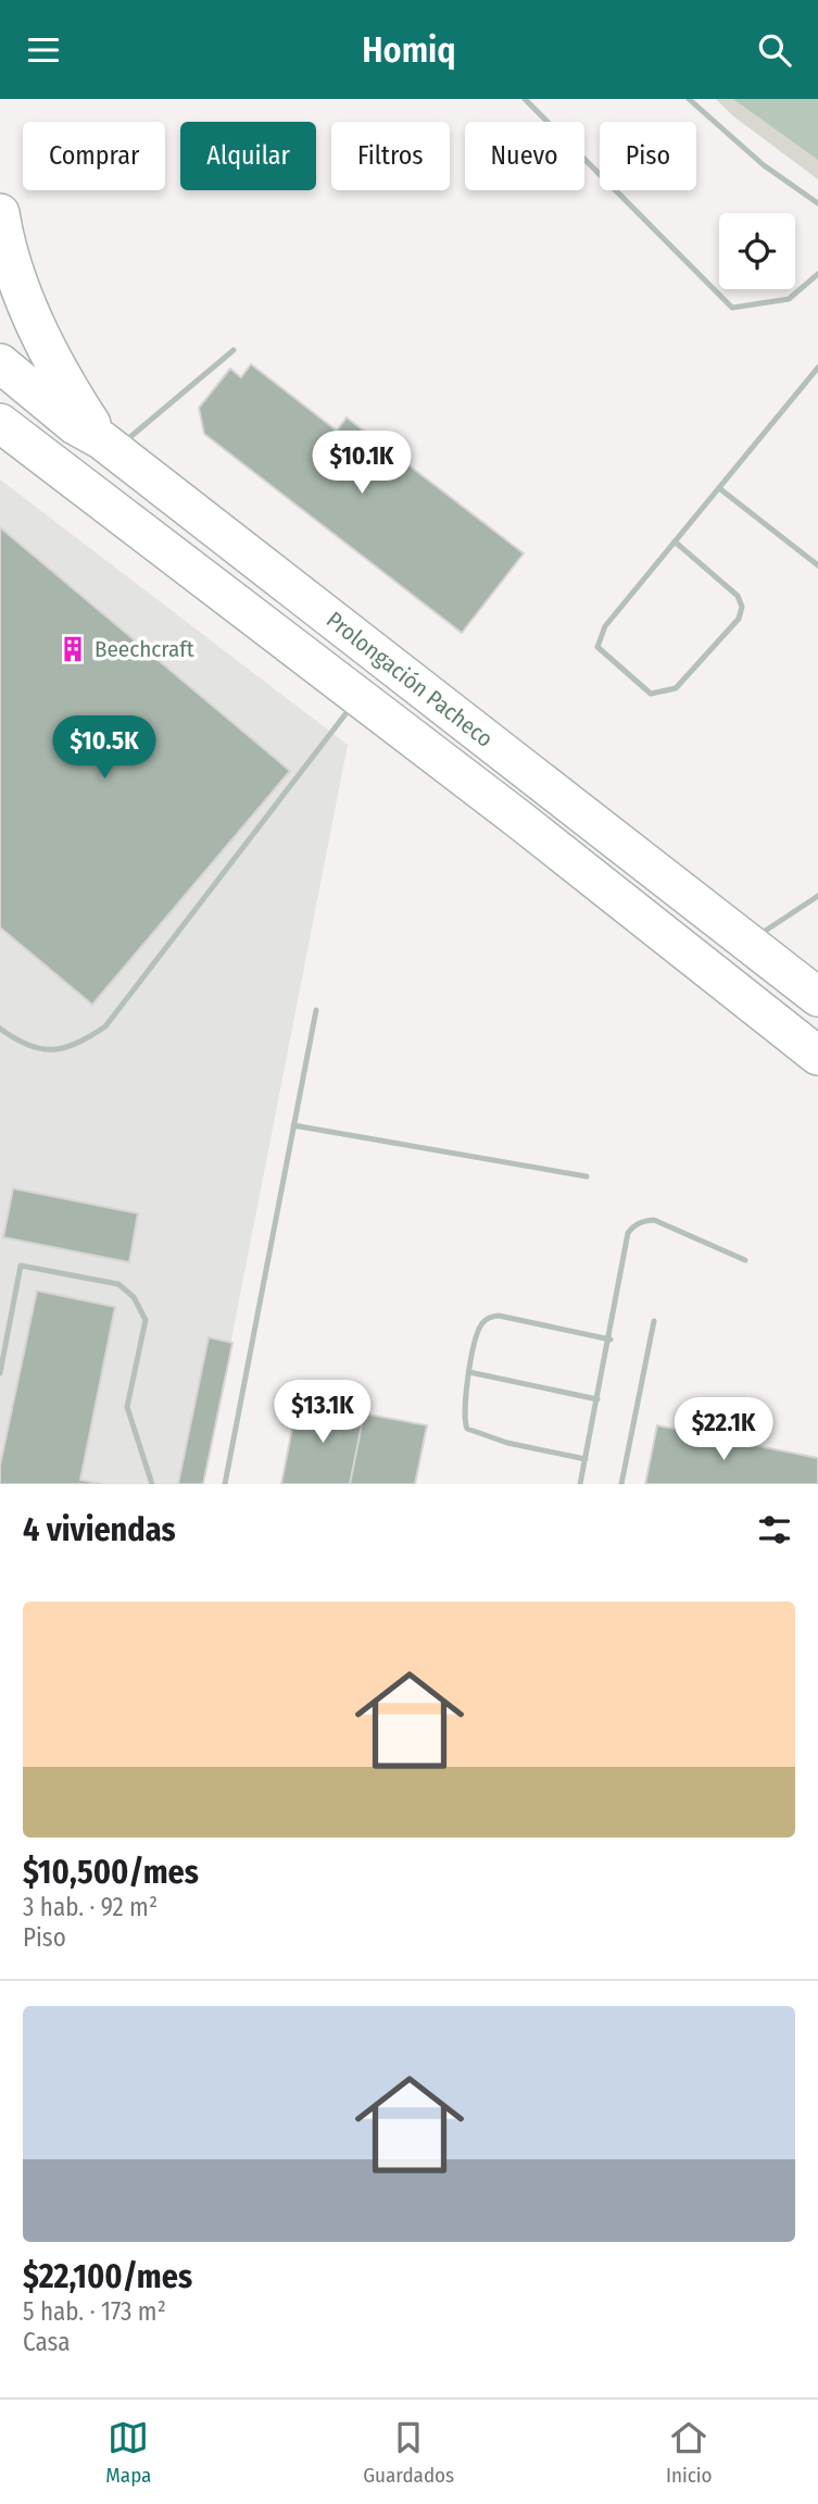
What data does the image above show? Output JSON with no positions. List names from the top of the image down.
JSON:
{
  "streets": {
    "main road": ["Prolongación Pacheco"]
  },
  "places": {
    "building": ["Beechcraft"]
  },
  "page": {
    "header": "Homiq",
    "chip": [
      "Comprar",
      "Alquilar",
      "Filtros",
      "Nuevo",
      "Piso"
    ],
    "price": [
      "$10.1K",
      "$10.5K",
      "$13.1K",
      "$22.1K"
    ],
    "heading": "4 viviendas",
    "list": [
      {
        "name": "$10,500/mes",
        "note": "3 hab. · 92 m² · Piso"
      },
      {
        "name": "$22,100/mes",
        "note": "5 hab. · 173 m² · Casa"
      }
    ],
    "tabs": ["Mapa", "Guardados", "Inicio"]
  }
}
